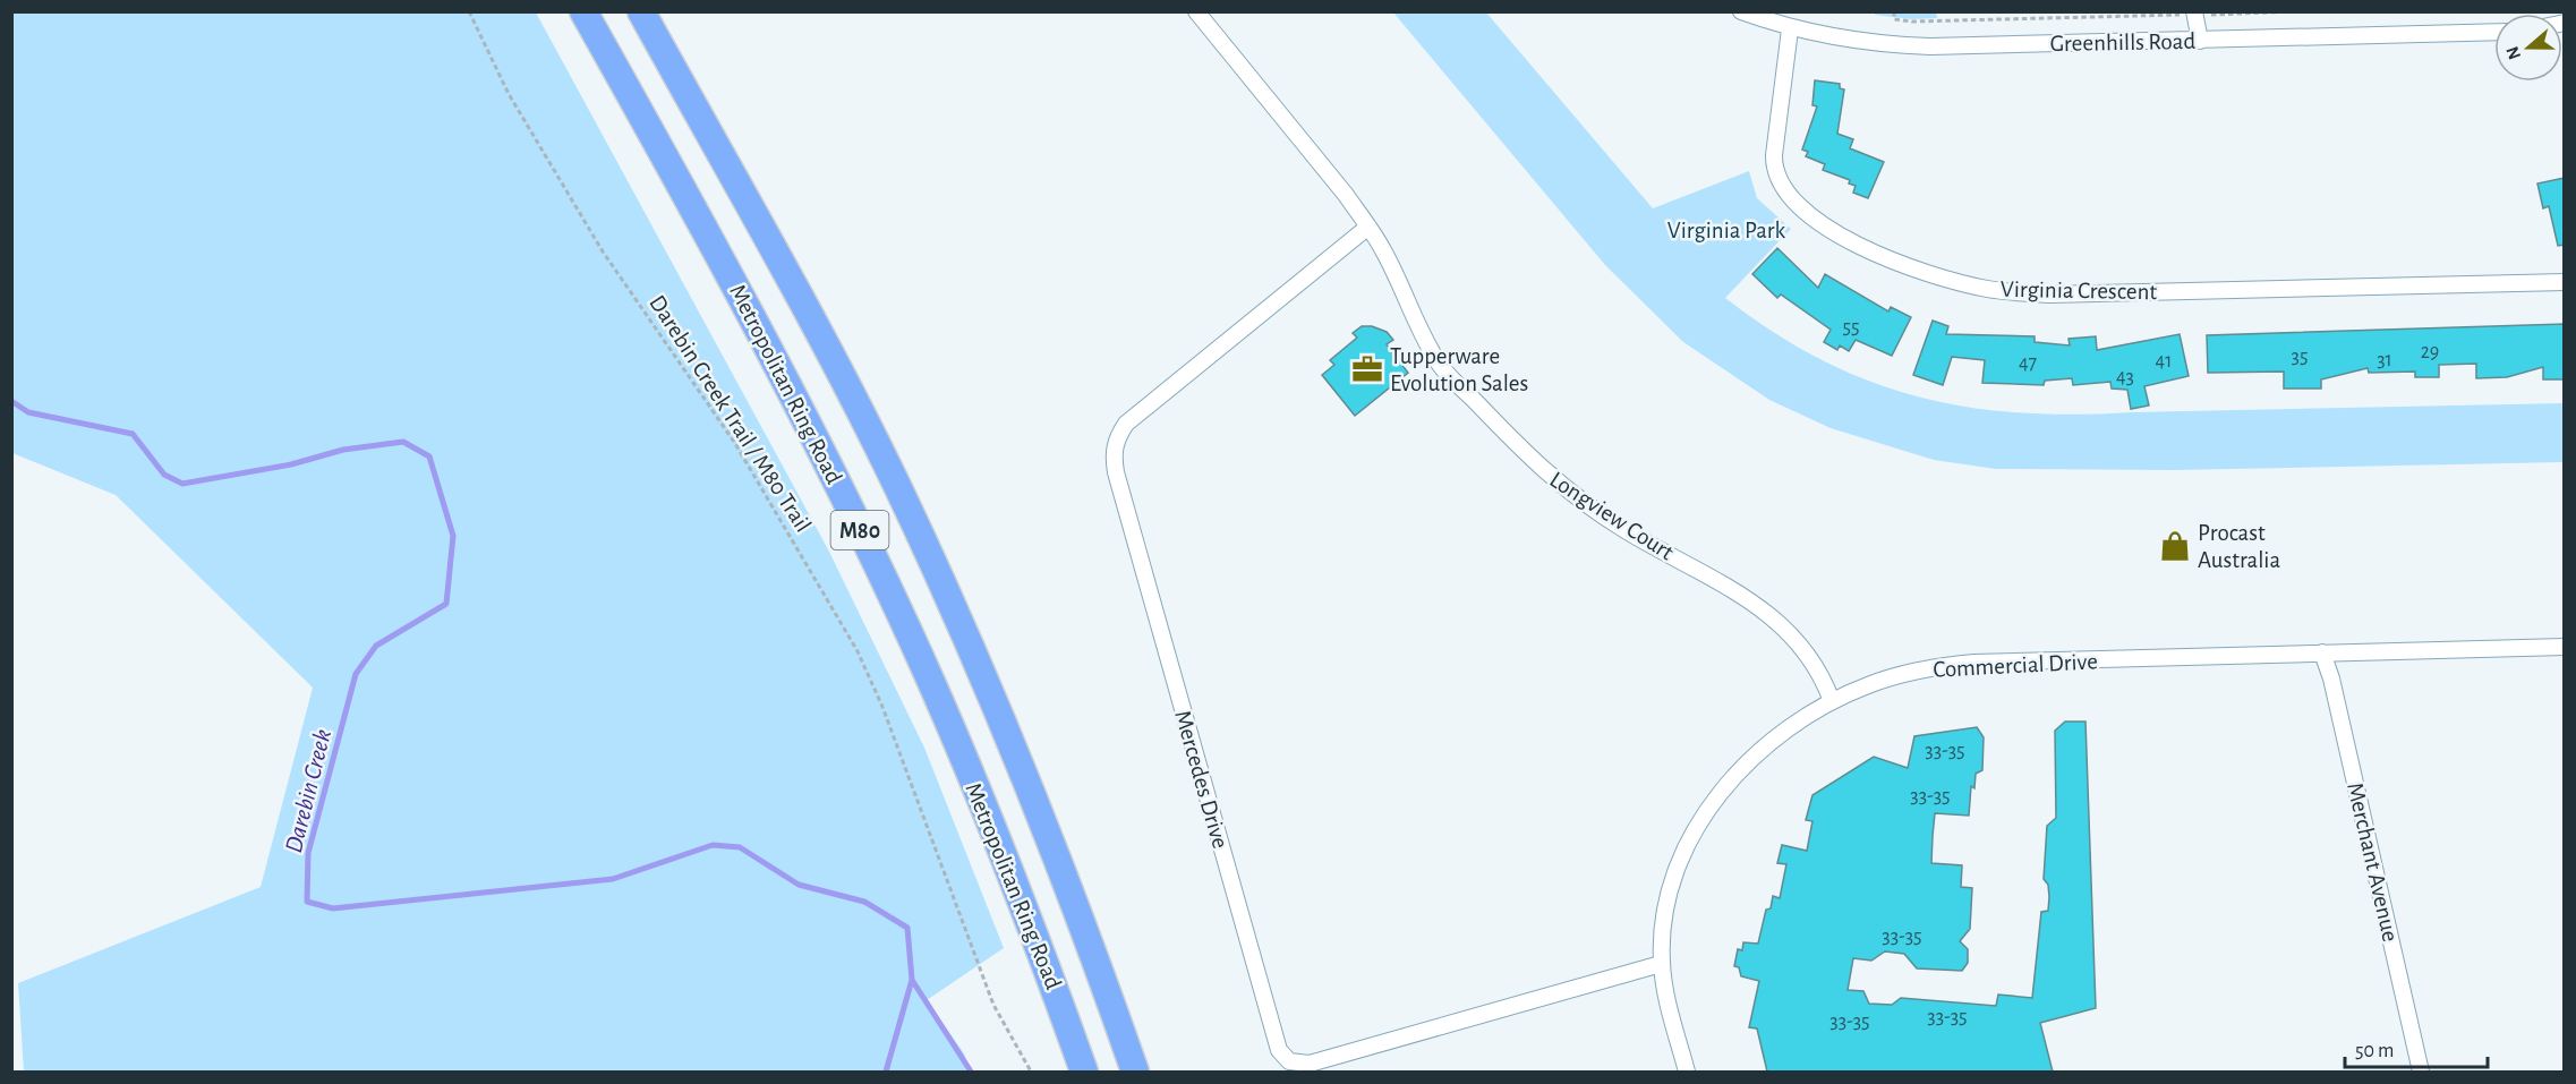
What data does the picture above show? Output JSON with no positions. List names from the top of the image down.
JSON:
{
  "streets": {
    "highway": ["Metropolitan Ring Road", "M80"],
    "street": [
      "Greenhills Road",
      "Virginia Crescent",
      "Longview Court",
      "Commercial Drive",
      "Mercedes Drive",
      "Merchant Avenue"
    ],
    "path": ["Darebin Creek Trail / M80 Trail"]
  },
  "crossings": [
    ["Greenhills Road", "Virginia Crescent"],
    ["Longview Court", "Commercial Drive"],
    ["Longview Court", "Mercedes Drive"],
    ["Commercial Drive", "Mercedes Drive"],
    ["Commercial Drive", "Merchant Avenue"]
  ],
  "water": ["Darebin Creek"],
  "parks": ["Virginia Park"],
  "places": {
    "office": ["Tupperware Evolution Sales"],
    "shop": ["Procast Australia"]
  },
  "house_numbers": [
    "55",
    "29",
    "35",
    "31",
    "41",
    "47",
    "43",
    "33-35",
    "33-35",
    "33-35",
    "33-35",
    "33-35"
  ],
  "scale_bar": "50 m",
  "north": "left"
}
